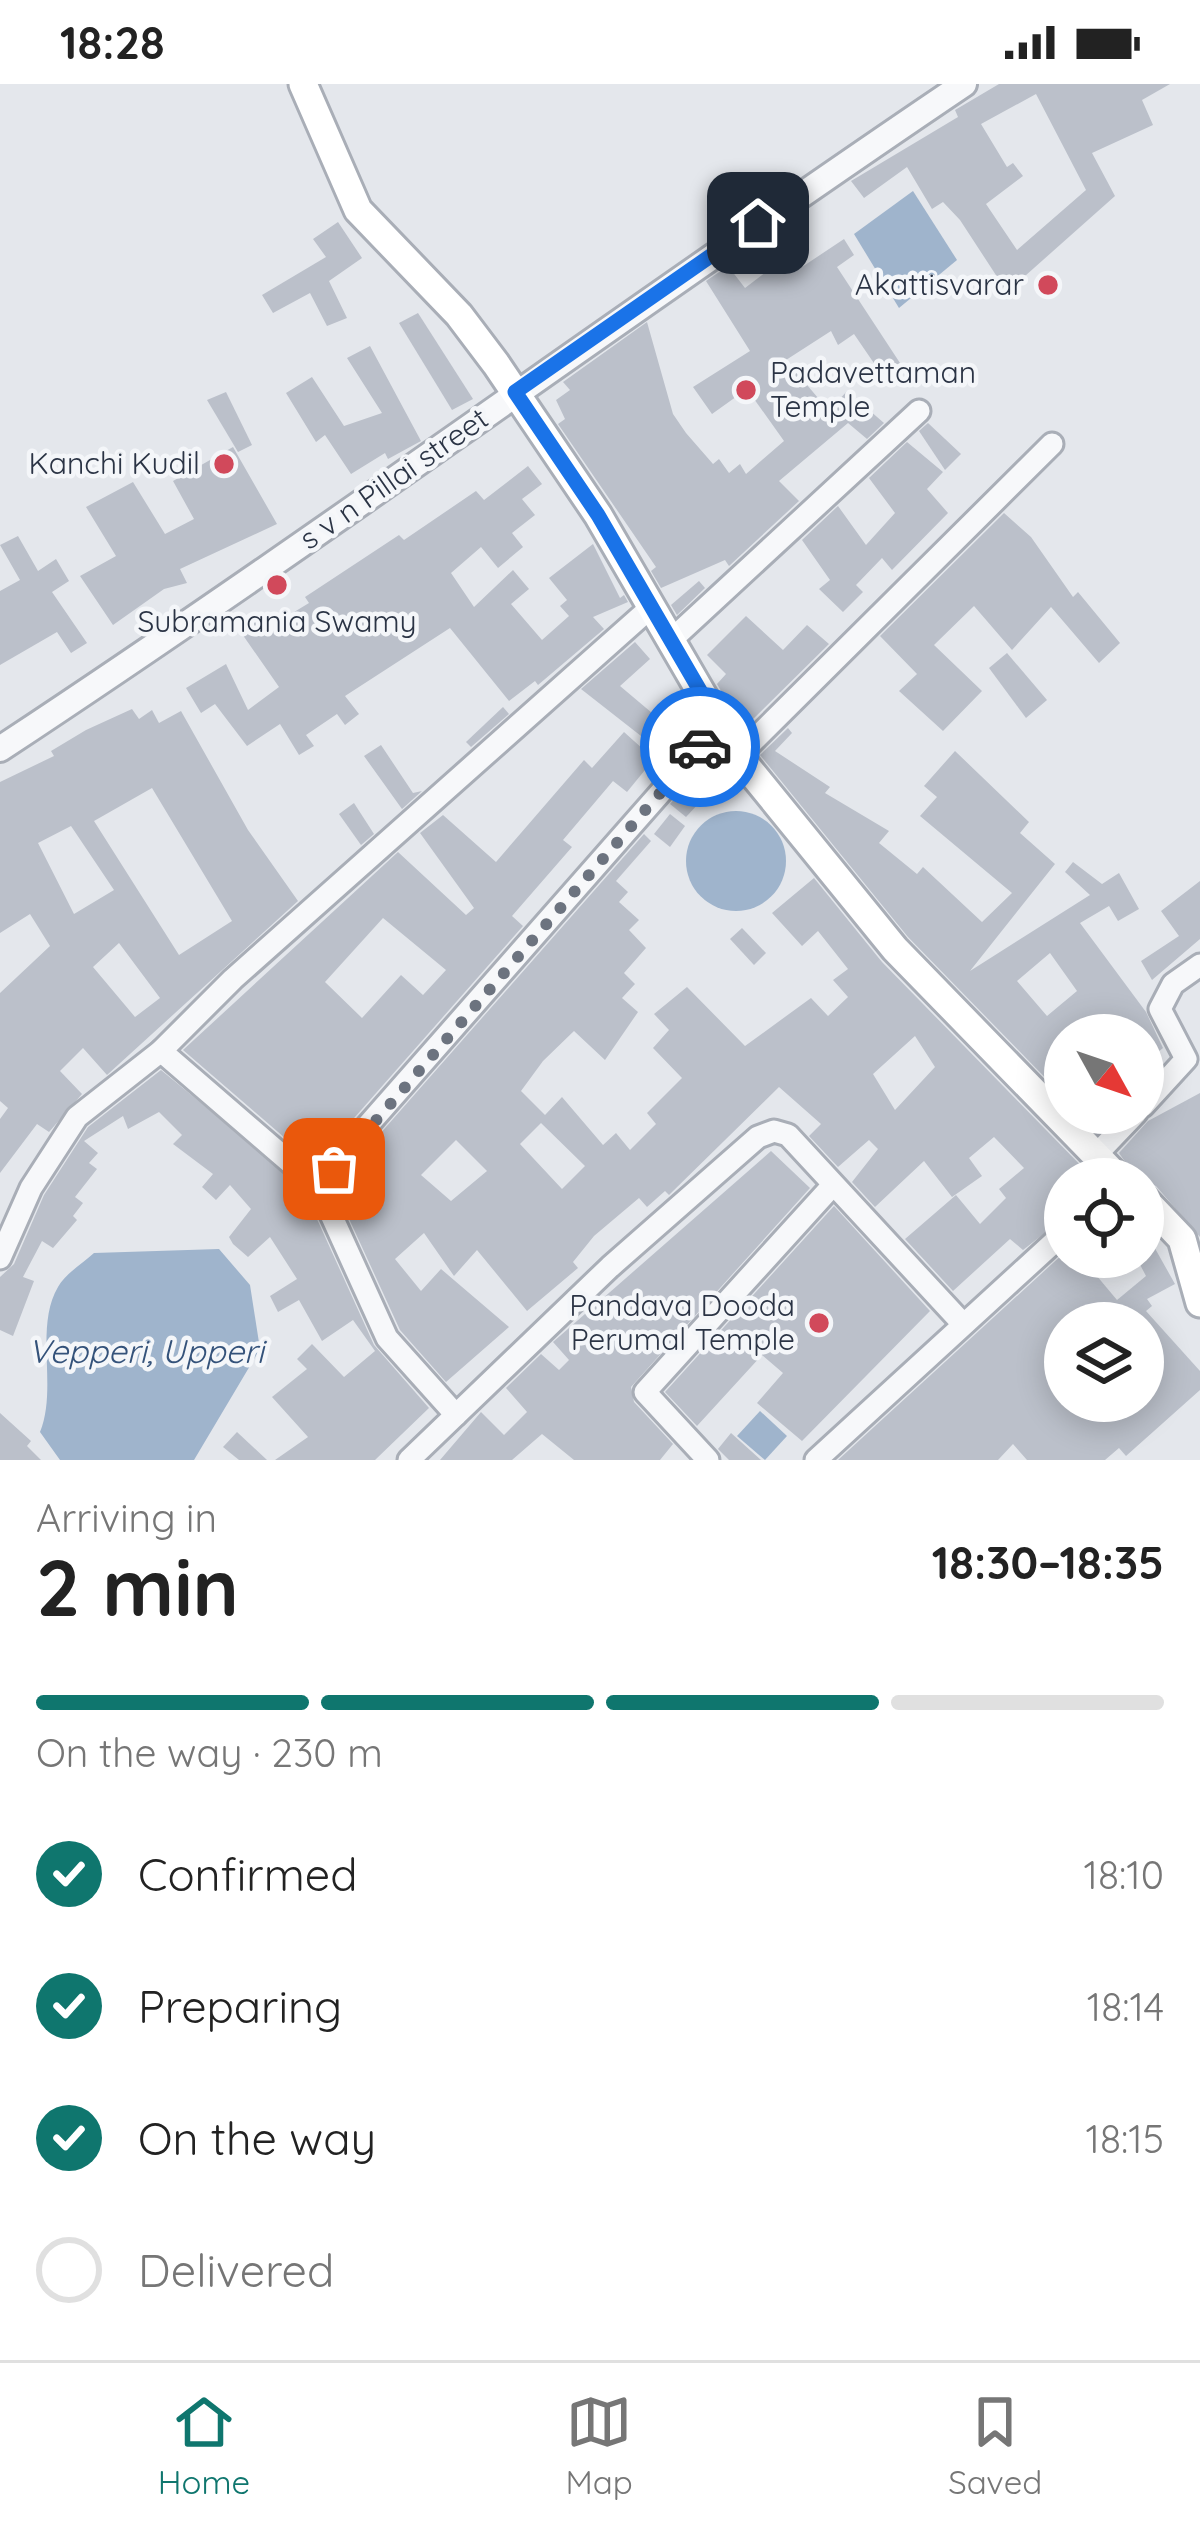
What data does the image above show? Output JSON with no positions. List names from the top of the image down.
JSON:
{
  "streets": {
    "street": ["s v n Pillai street"]
  },
  "water": ["Vepperi, Upperi"],
  "places": [
    "Akattisvarar",
    "Padavettaman Temple",
    "Kanchi Kudil",
    "Subramania Swamy",
    "Pandava Dooda Perumal Temple"
  ],
  "north": "bottom right",
  "page": {
    "status": "18:28",
    "heading": ["2 min", "Arriving in", "18:30–18:35"],
    "bar": "On the way · 230 m",
    "list": [
      ["Confirmed", "18:10"],
      ["Preparing", "18:14"],
      ["On the way", "18:15"],
      "Delivered"
    ],
    "tabs": ["Home", "Map", "Saved"]
  }
}
